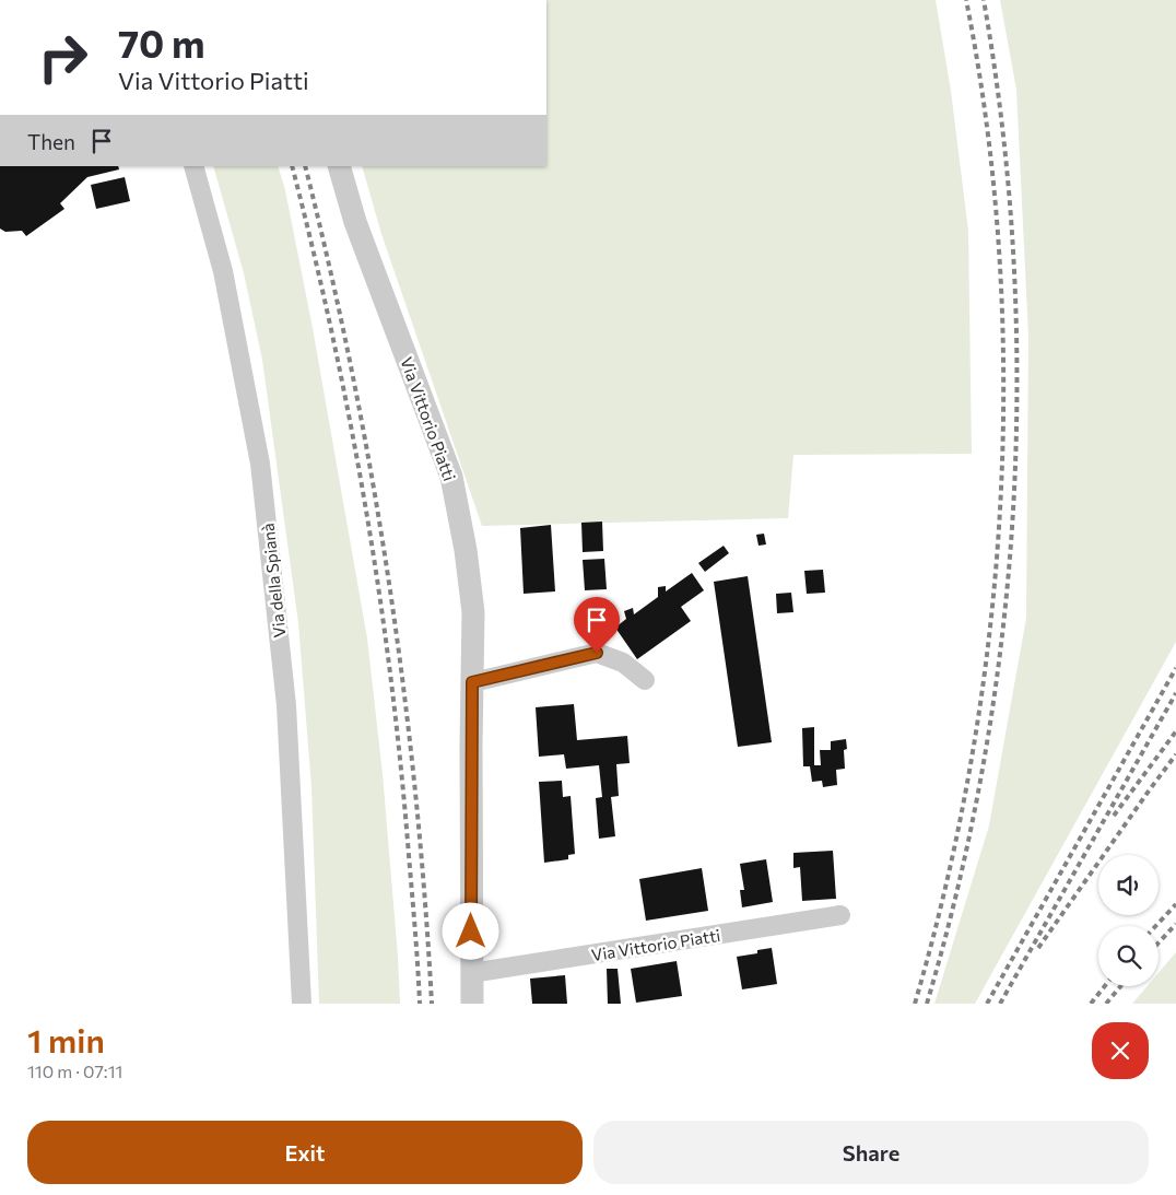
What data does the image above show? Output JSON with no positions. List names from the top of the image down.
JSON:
{
  "streets": {
    "street": ["Via Vittorio Piatti", "Via della Spianà"]
  },
  "page": {
    "turn": ["70 m", "Via Vittorio Piatti"],
    "then": "Then",
    "heading": ["1 min", "110 m · 07:11"],
    "buttons": ["Exit", "Share"]
  }
}
